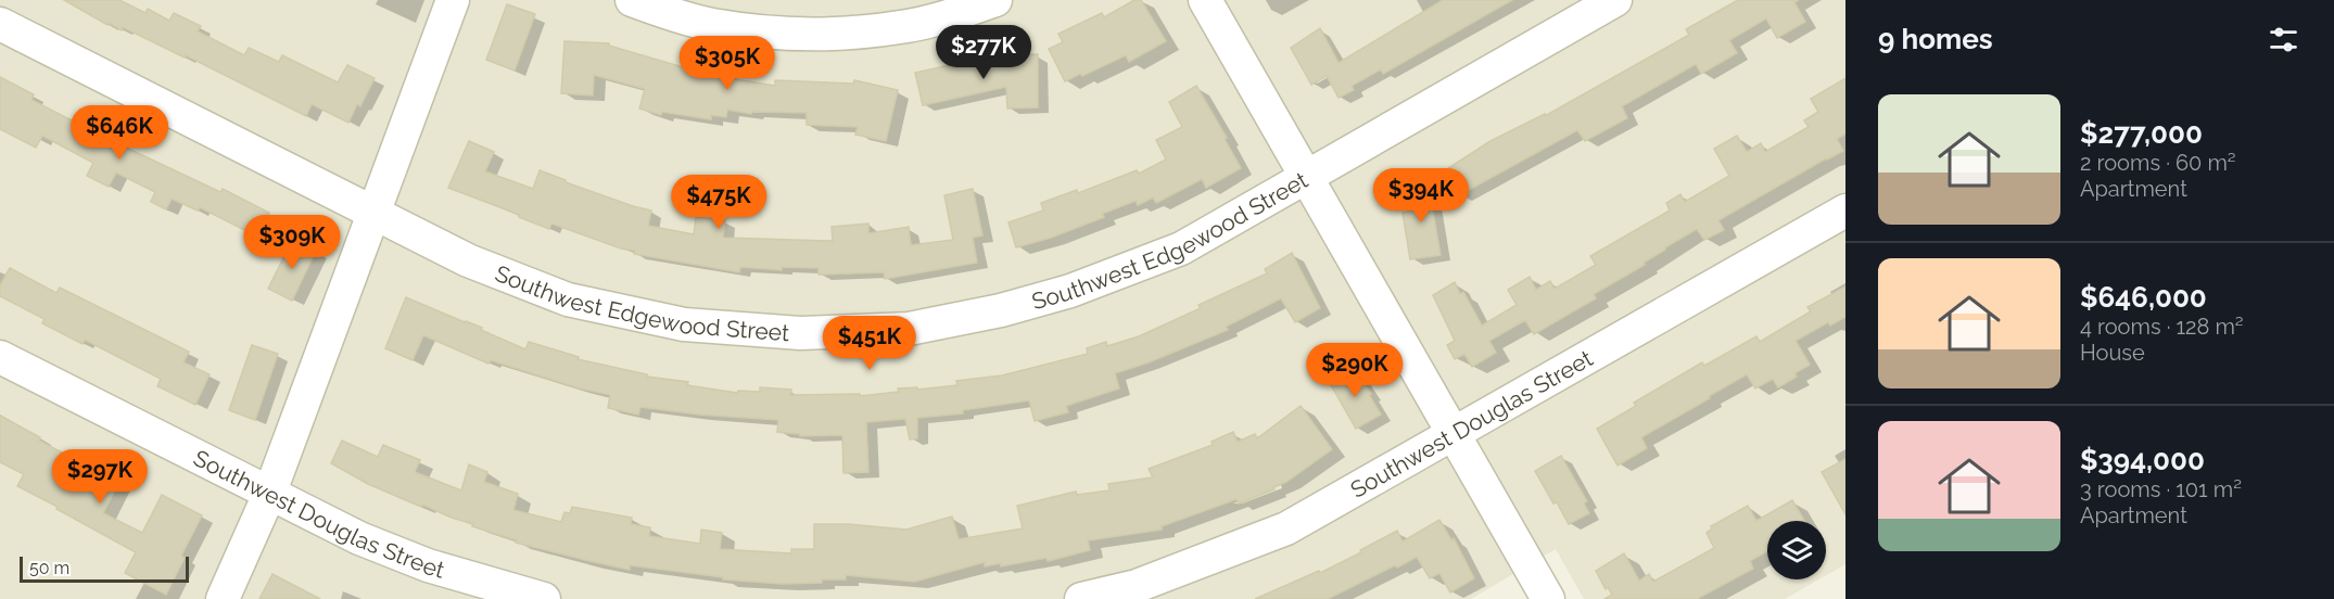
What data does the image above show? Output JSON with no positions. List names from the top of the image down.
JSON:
{
  "streets": {
    "street": ["Southwest Edgewood Street", "Southwest Douglas Street"]
  },
  "scale_bar": "50 m",
  "page": {
    "heading": "9 homes",
    "price": [
      "$277K",
      "$305K",
      "$646K",
      "$394K",
      "$475K",
      "$309K",
      "$451K",
      "$290K",
      "$297K"
    ],
    "list": [
      {
        "name": "$277,000",
        "note": "2 rooms · 60 m² · Apartment"
      },
      {
        "name": "$646,000",
        "note": "4 rooms · 128 m² · House"
      },
      {
        "name": "$394,000",
        "note": "3 rooms · 101 m² · Apartment"
      }
    ],
    "scale": "50 m"
  }
}
